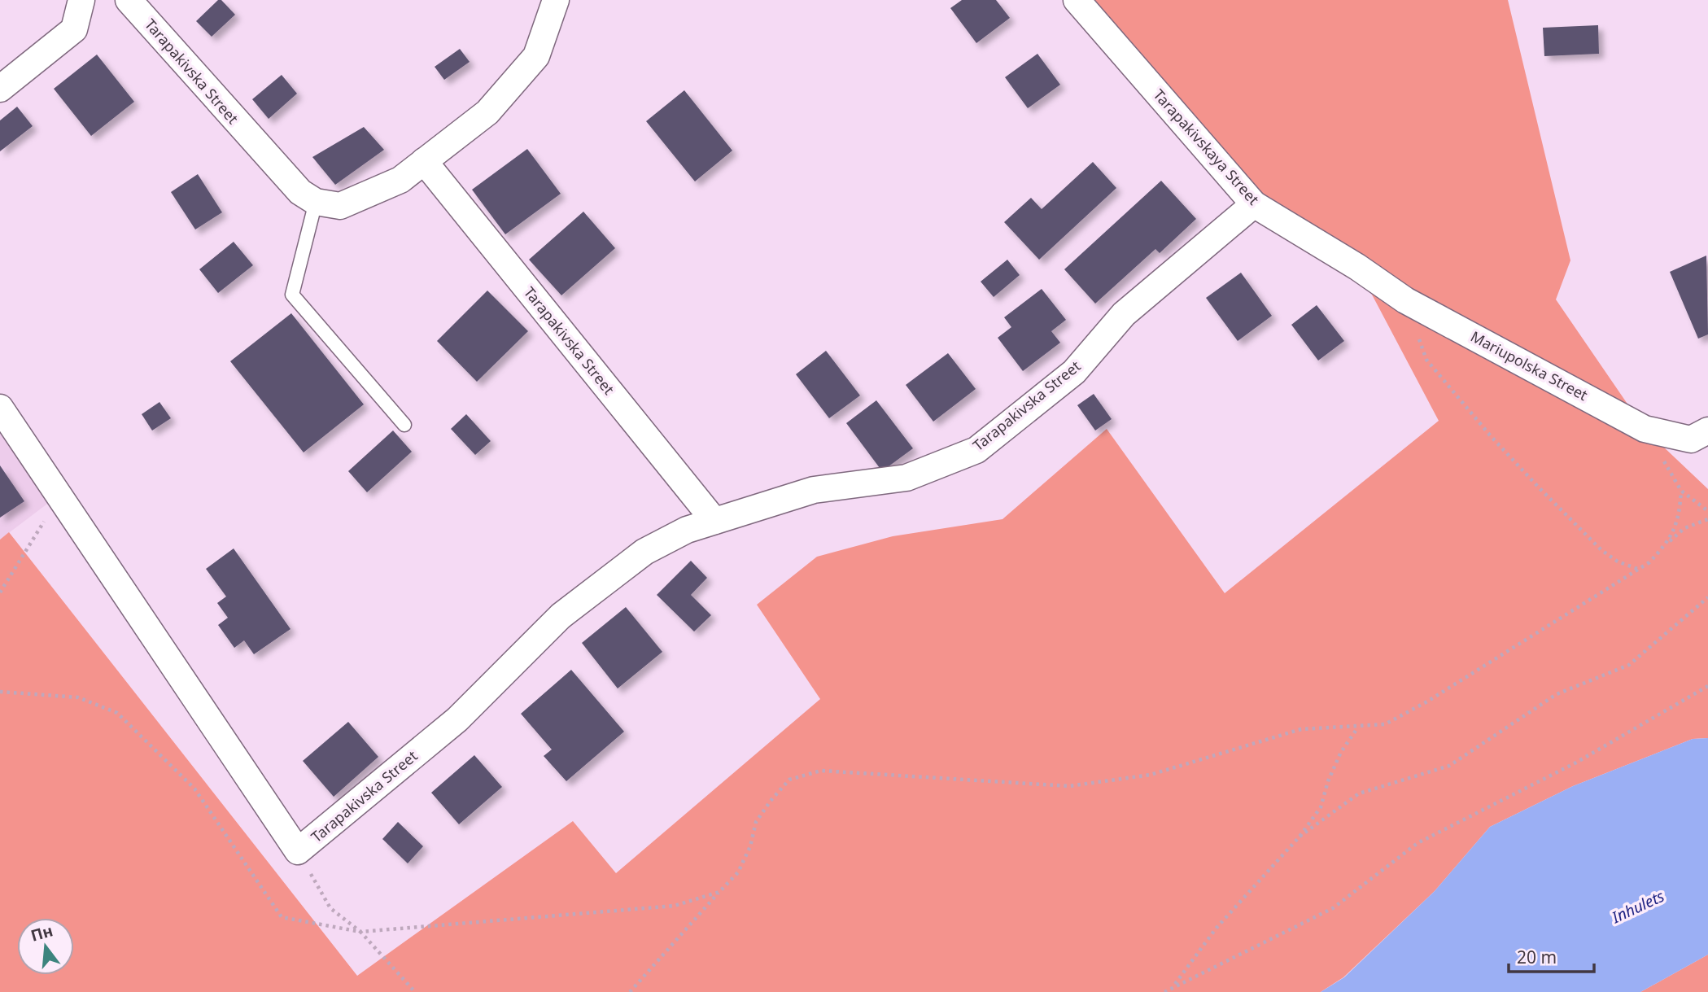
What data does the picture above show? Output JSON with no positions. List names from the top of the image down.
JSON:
{
  "streets": {
    "street": ["Tarapakivska Street", "Tarapakivskaya Street", "Mariupolska Street"]
  },
  "crossings": [
    ["Tarapakivska Street", "Tarapakivskaya Street"],
    ["Tarapakivskaya Street", "Mariupolska Street"]
  ],
  "water": ["Inhulets"],
  "scale_bar": "20 m",
  "north": "top"
}
